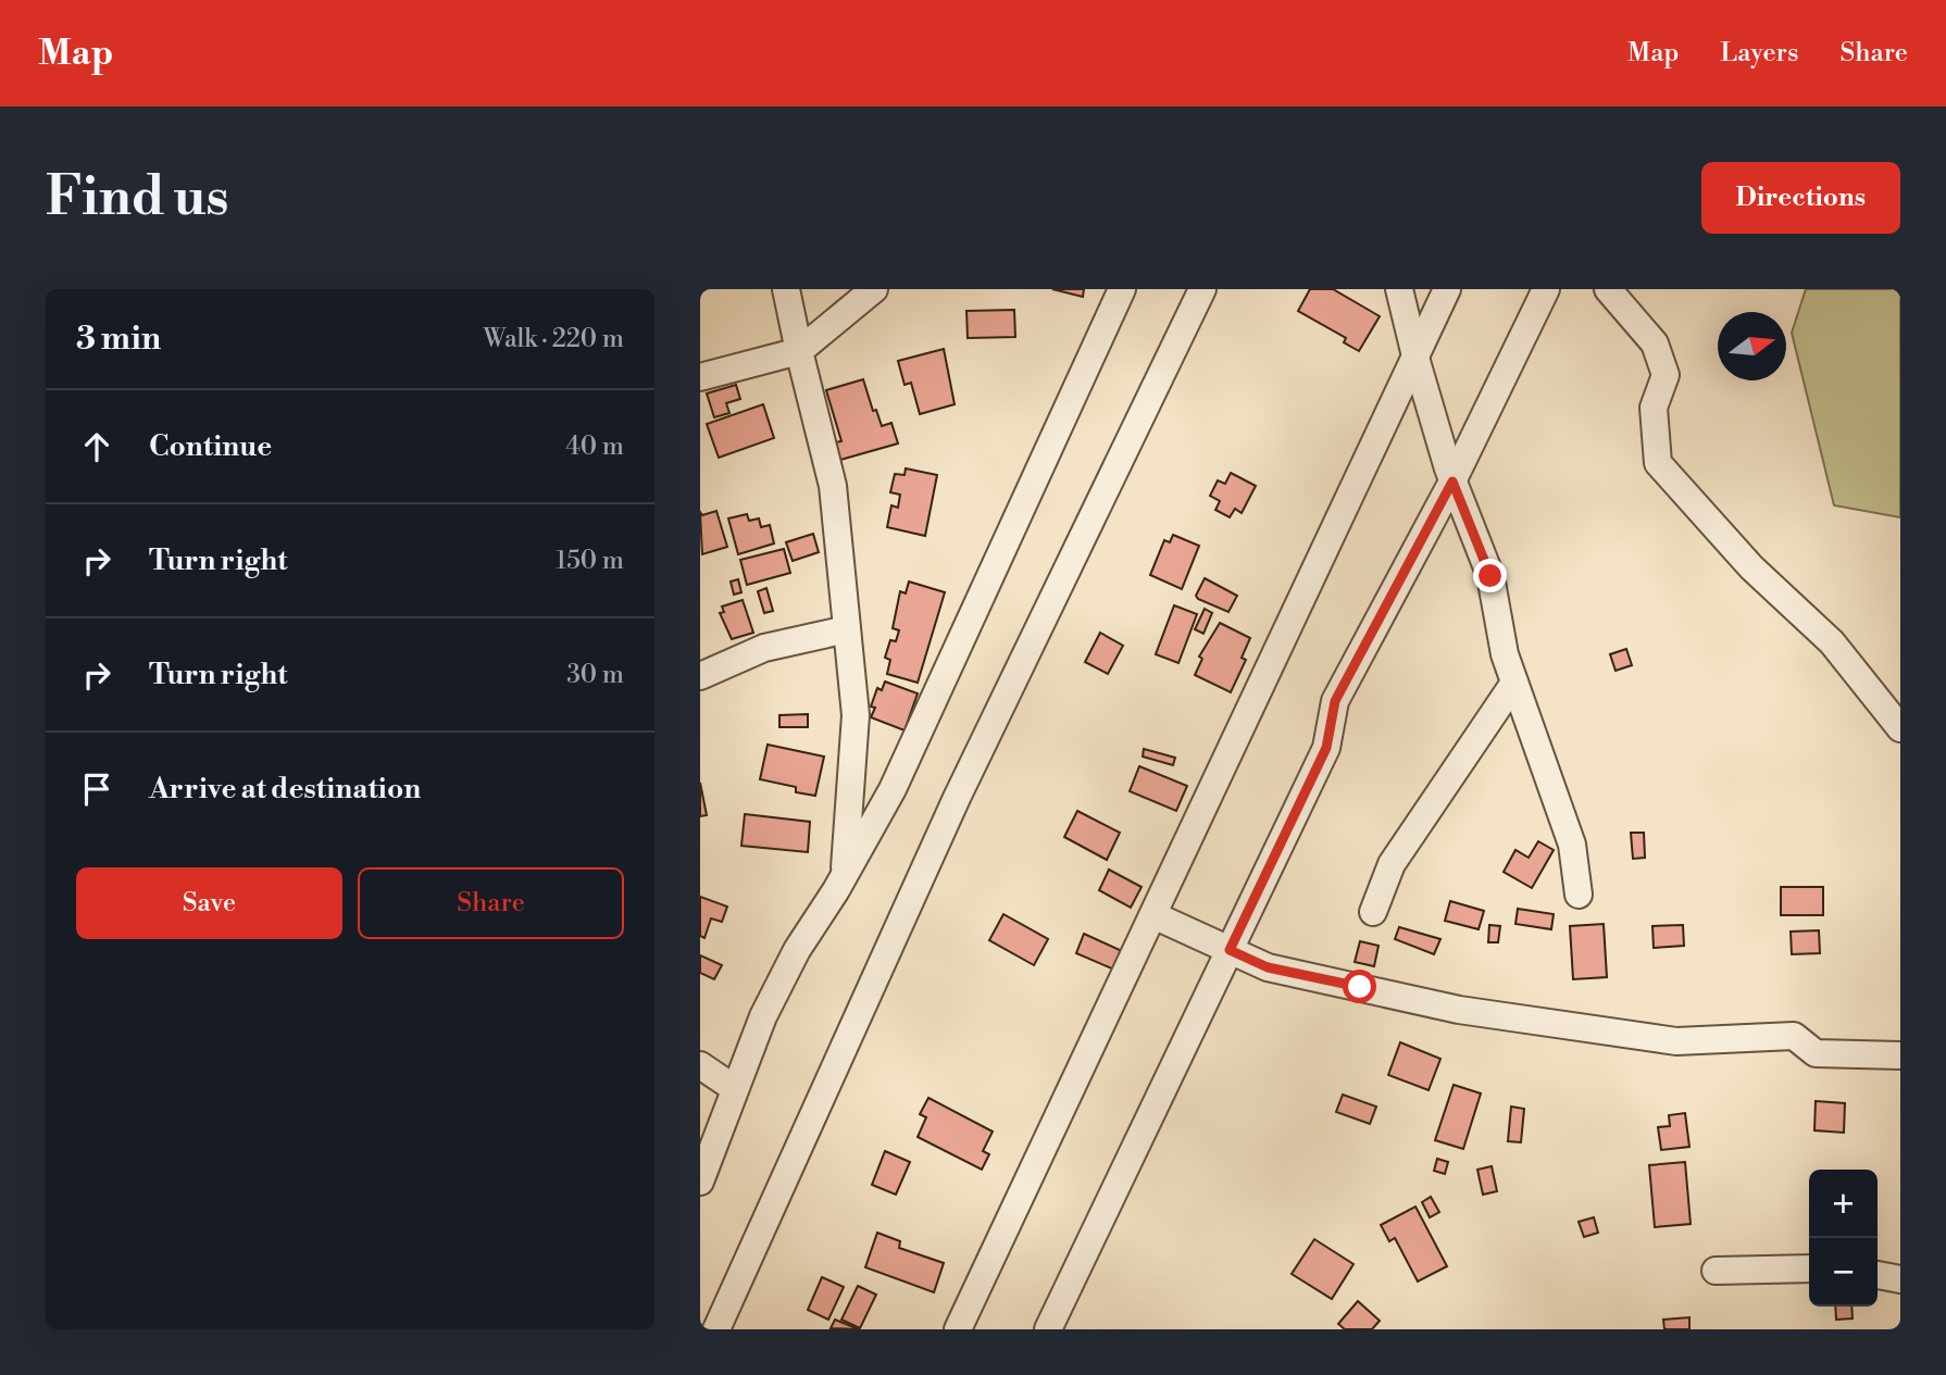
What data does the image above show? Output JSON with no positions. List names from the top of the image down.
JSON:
{
  "north": "right",
  "page": {
    "header": "Map",
    "nav": ["Map", "Layers", "Share"],
    "buttons": [
      "Directions",
      ["Save", "Share"]
    ],
    "title": "Find us",
    "heading": ["3 min", "Walk · 220 m"],
    "list": [
      ["Continue", "40 m"],
      ["Turn right", "150 m"],
      ["Turn right", "30 m"],
      "Arrive at destination"
    ],
    "map_buttons": ["+", "−"]
  }
}
